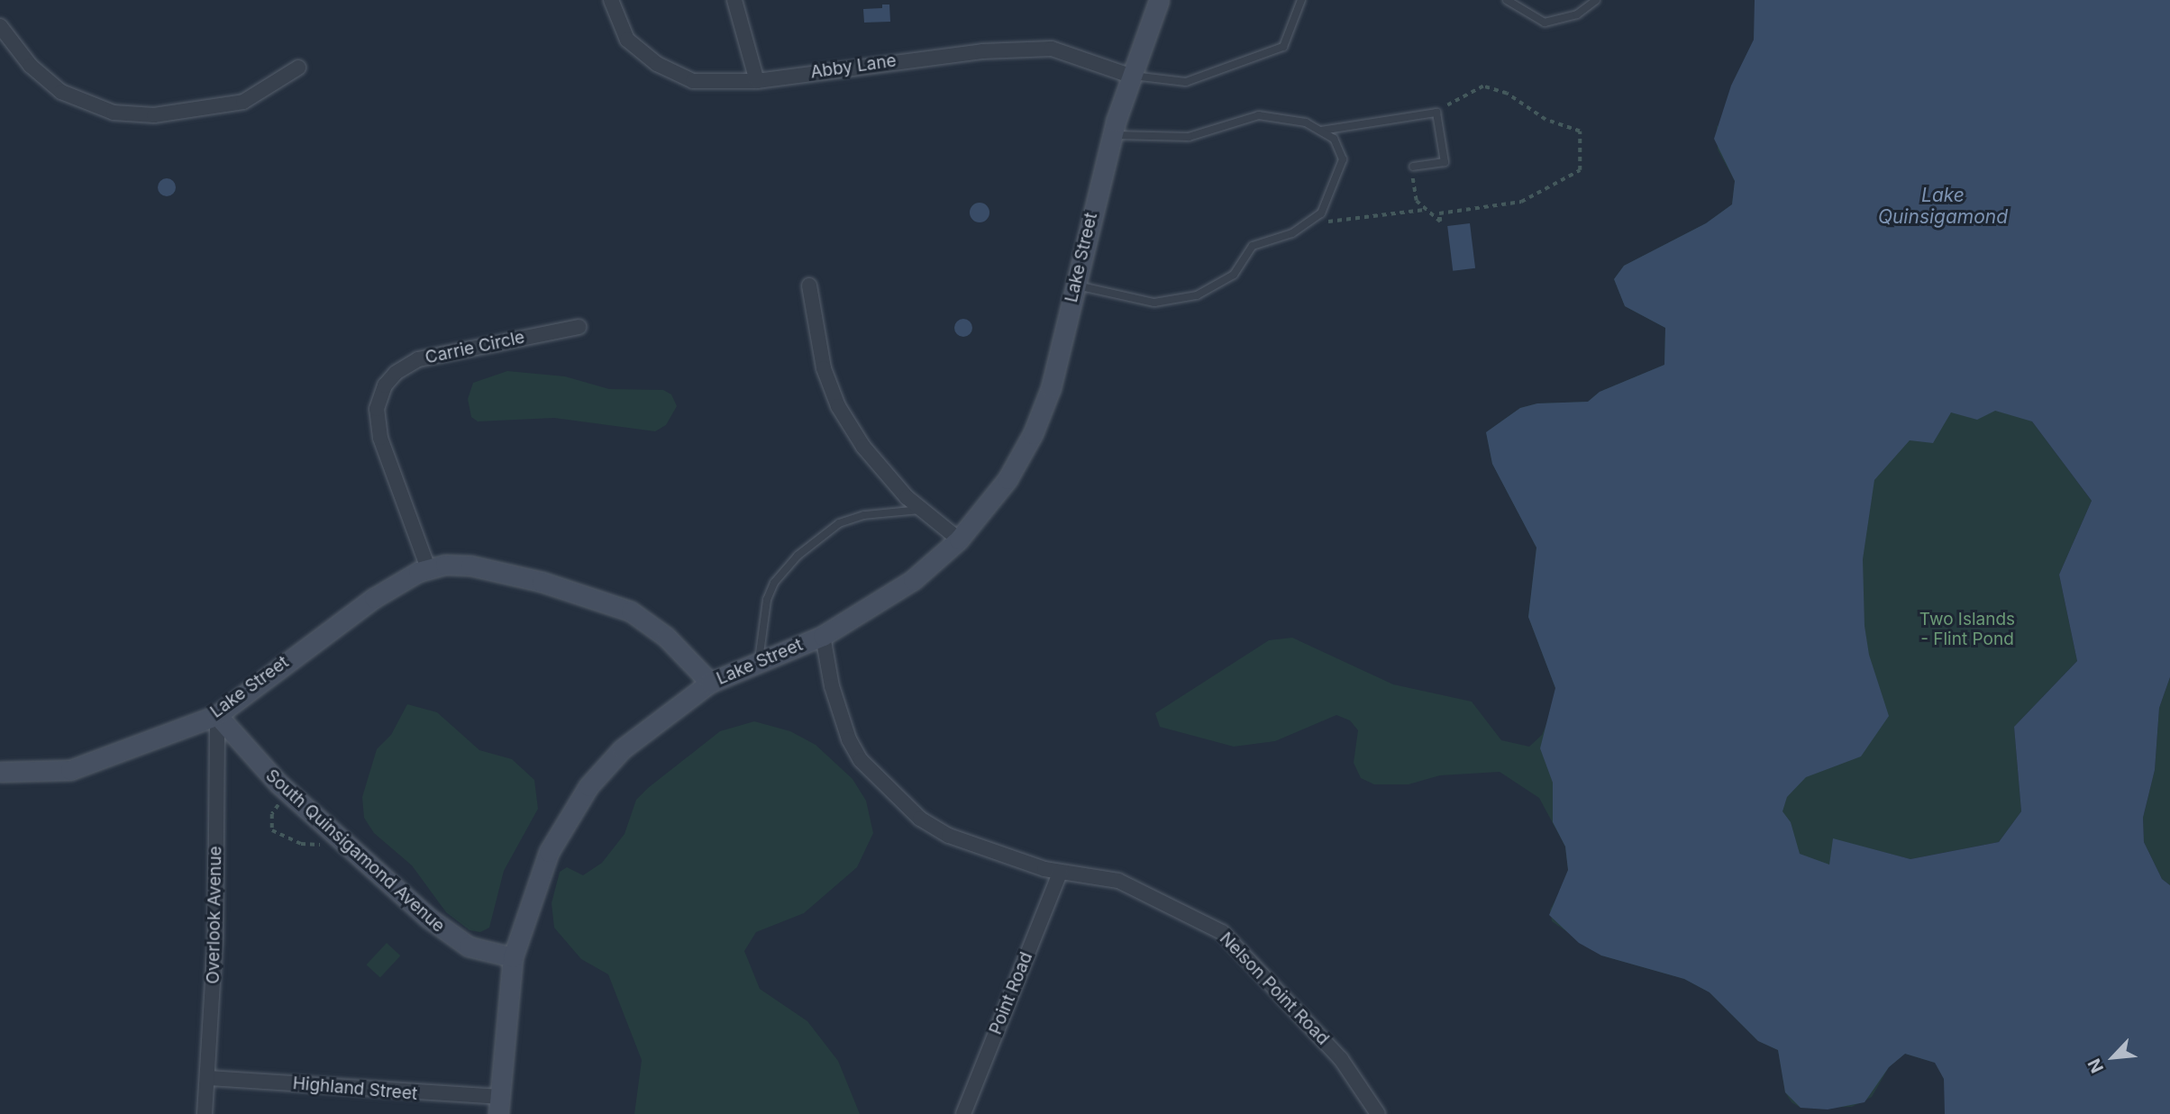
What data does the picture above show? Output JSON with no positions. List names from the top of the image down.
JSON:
{
  "streets": {
    "main road": ["Lake Street", "South Quinsigamond Avenue"],
    "street": [
      "Abby Lane",
      "Carrie Circle",
      "Overlook Avenue",
      "Nelson Point Road",
      "Point Road",
      "Highland Street"
    ]
  },
  "crossings": [
    ["Abby Lane", "Lake Street"],
    ["Lake Street", "Carrie Circle"],
    ["Lake Street", "South Quinsigamond Avenue"],
    ["Lake Street", "Overlook Avenue"],
    ["Lake Street", "Nelson Point Road"],
    ["South Quinsigamond Avenue", "Overlook Avenue"],
    ["Overlook Avenue", "Highland Street"],
    ["Nelson Point Road", "Point Road"]
  ],
  "water": ["Lake Quinsigamond"],
  "parks": ["Two Islands - Flint Pond"],
  "north": "bottom left"
}
